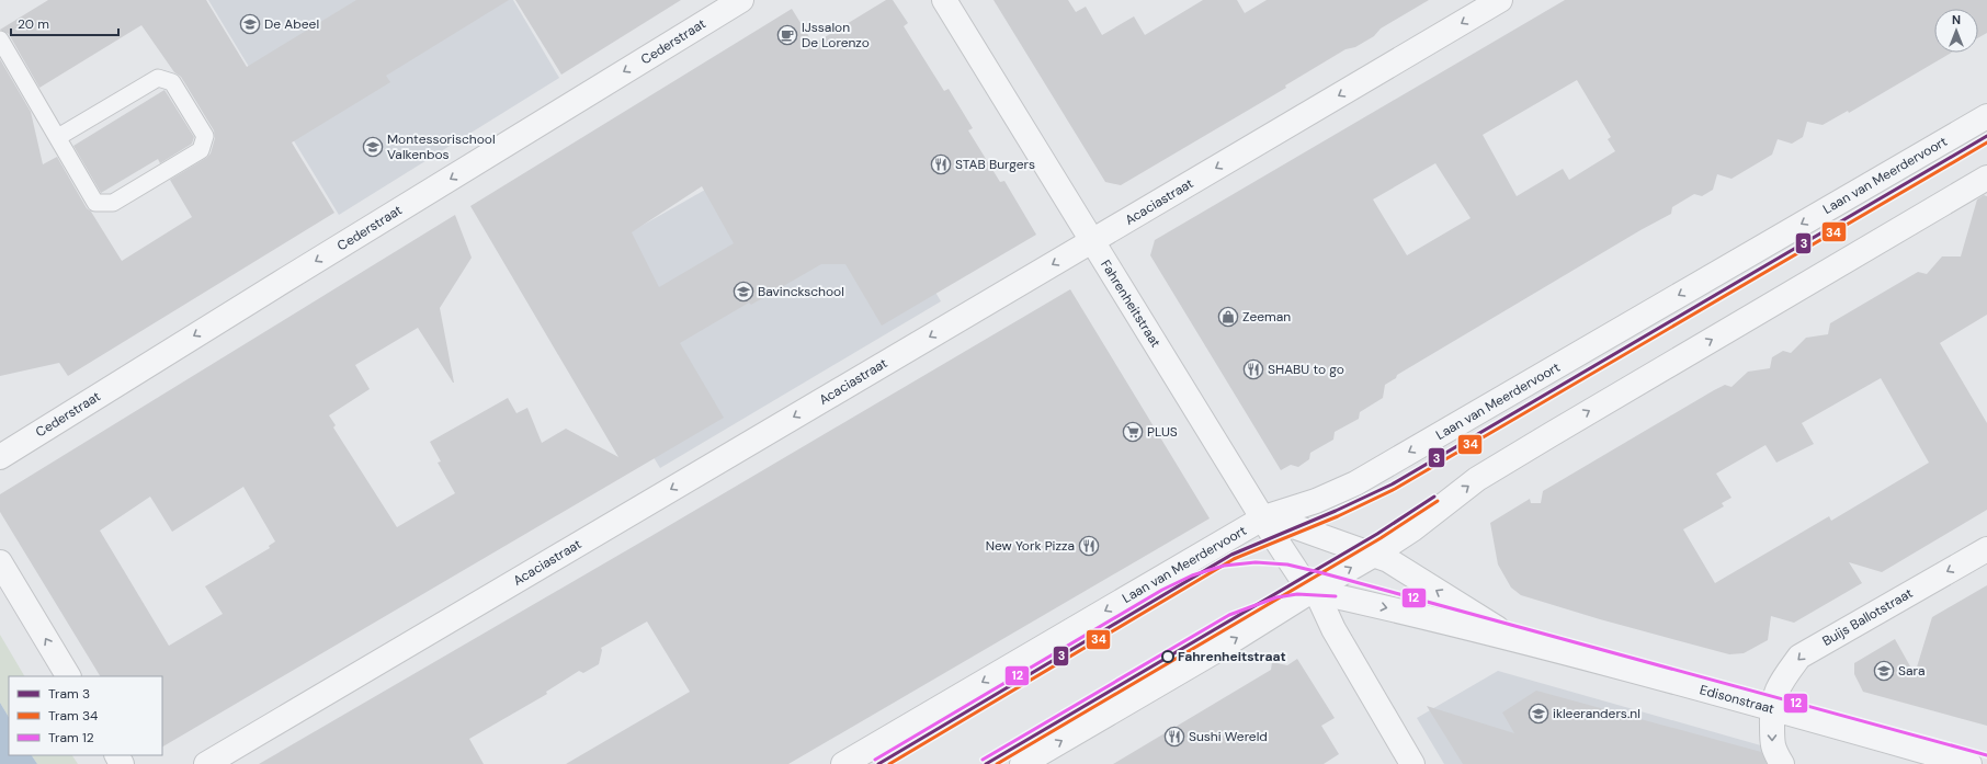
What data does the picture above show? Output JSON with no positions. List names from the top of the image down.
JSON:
{
  "streets": {
    "street": [
      "Cederstraat",
      "Laan van Meerdervoort",
      "Acaciastraat",
      "Fahrenheitstraat",
      "Buijs Ballotstraat",
      "Edisonstraat"
    ]
  },
  "crossings": [
    ["Laan van Meerdervoort", "Fahrenheitstraat"],
    ["Laan van Meerdervoort", "Edisonstraat"],
    ["Acaciastraat", "Fahrenheitstraat"],
    ["Fahrenheitstraat", "Edisonstraat"],
    ["Buijs Ballotstraat", "Edisonstraat"]
  ],
  "one_way": ["Cederstraat", "Acaciastraat", "Buijs Ballotstraat"],
  "places": {
    "school or university": [
      "De Abeel",
      "Montessorischool Valkenbos",
      "Bavinckschool",
      "Sara",
      "ikleeranders.nl"
    ],
    "cafe": ["IJssalon De Lorenzo"],
    "restaurant": [
      "STAB Burgers",
      "SHABU to go",
      "New York Pizza",
      "Sushi Wereld"
    ],
    "shop": ["Zeeman"],
    "supermarket": ["PLUS"],
    "other": ["Fahrenheitstraat"]
  },
  "lines": ["tram line 3", "tram line 34", "tram line 12"],
  "legend": ["Tram 3", "Tram 34", "Tram 12"],
  "scale_bar": "20 m",
  "north": "top"
}
